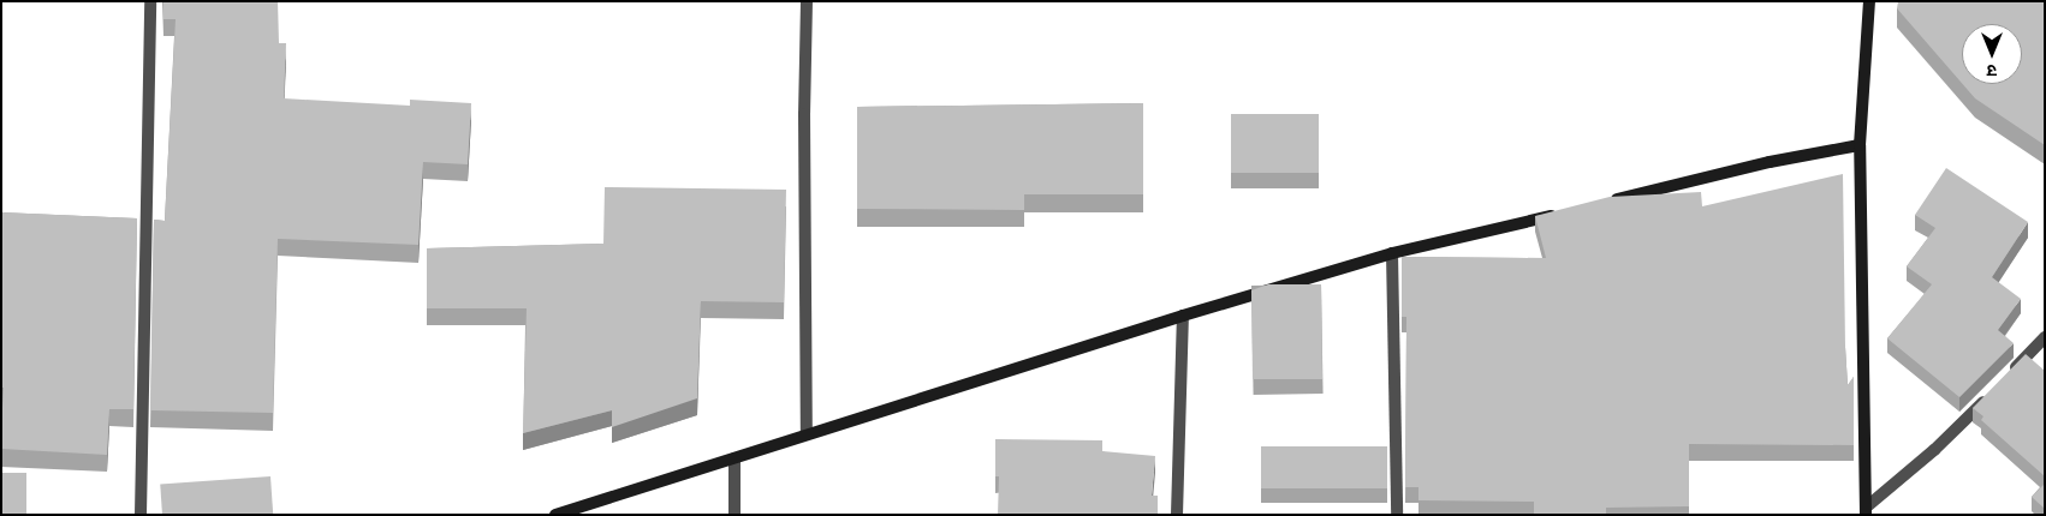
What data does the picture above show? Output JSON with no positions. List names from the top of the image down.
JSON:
{
  "north": "bottom"
}
